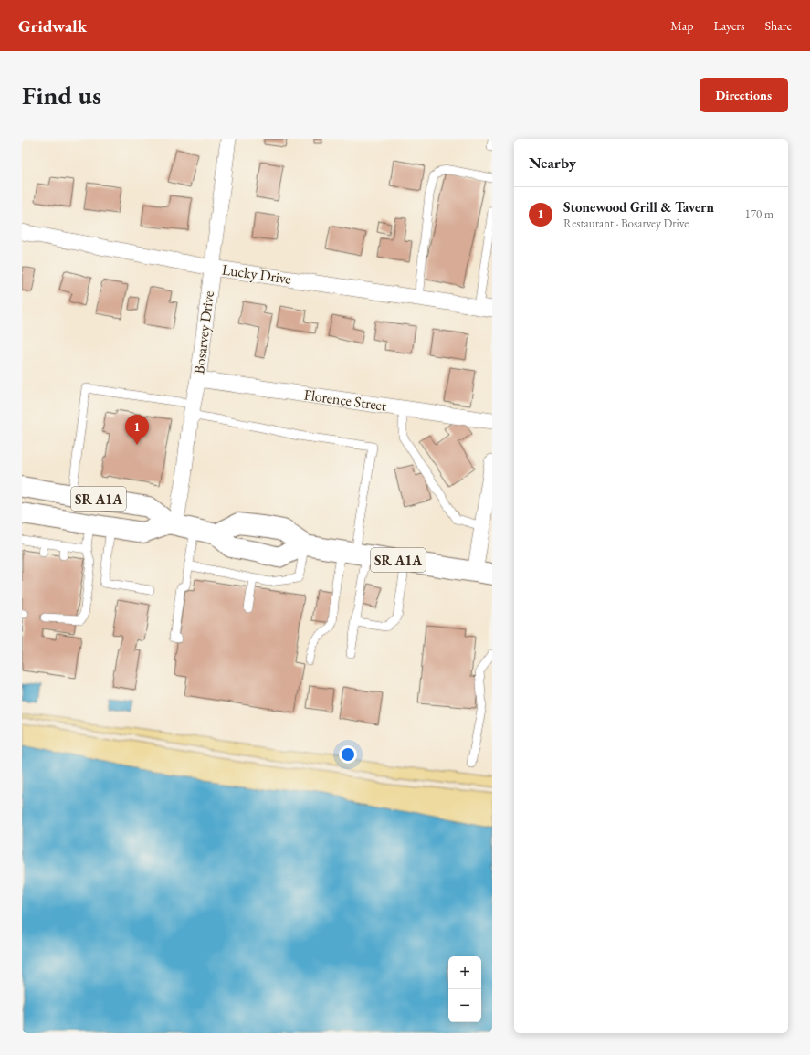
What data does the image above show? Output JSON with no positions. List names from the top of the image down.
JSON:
{
  "streets": {
    "main road": ["SR A1A"],
    "street": ["Lucky Drive", "Bosarvey Drive", "Florence Street"]
  },
  "crossings": [
    ["Lucky Drive", "Bosarvey Drive"],
    ["Bosarvey Drive", "Florence Street"],
    ["Bosarvey Drive", "SR A1A"]
  ],
  "page": {
    "header": "Gridwalk",
    "nav": ["Map", "Layers", "Share"],
    "buttons": "Directions",
    "title": "Find us",
    "heading": "Nearby",
    "list": [
      {
        "mark": "1",
        "name": "Stonewood Grill & Tavern",
        "note": "Restaurant · Bosarvey Drive",
        "value": "170 m"
      }
    ],
    "pins": "1",
    "map_buttons": ["+", "−"]
  }
}
